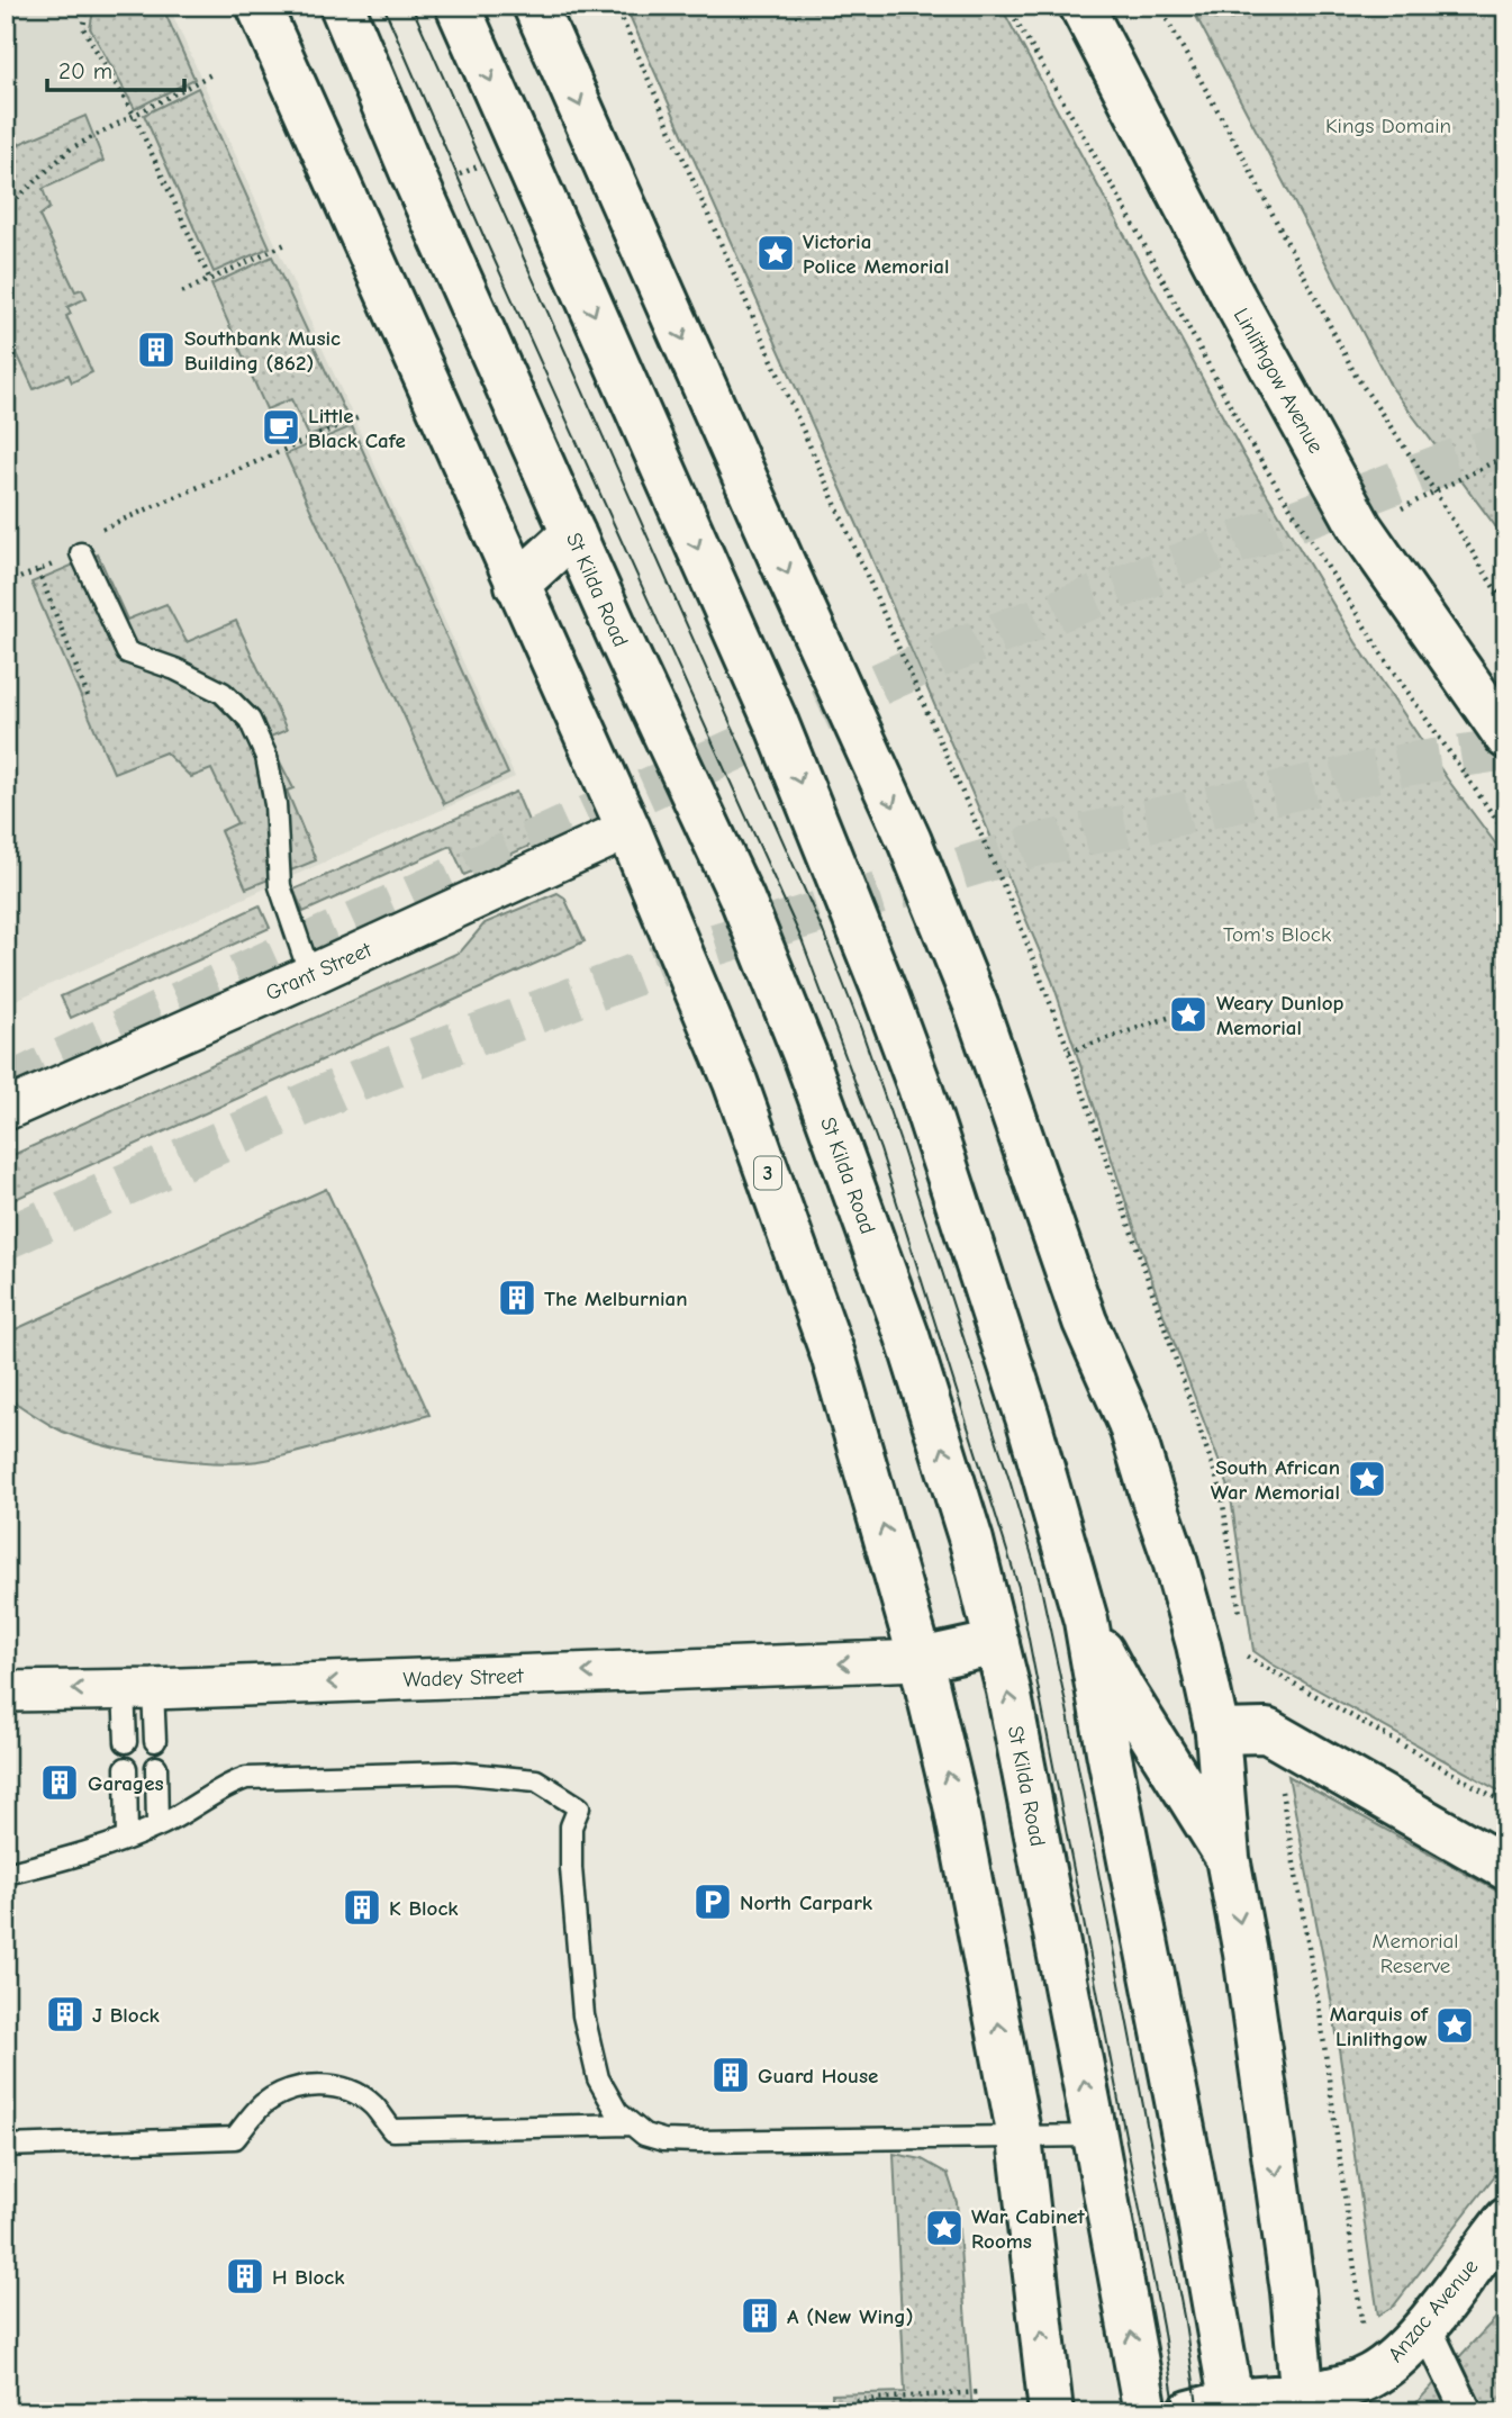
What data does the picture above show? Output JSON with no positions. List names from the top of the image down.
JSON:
{
  "streets": {
    "main road": [
      "Linlithgow Avenue",
      "St Kilda Road",
      "3",
      "Anzac Avenue"
    ],
    "street": ["Grant Street", "Wadey Street"]
  },
  "crossings": [
    ["Grant Street", "3"],
    ["3", "Wadey Street"]
  ],
  "one_way": ["Wadey Street"],
  "parks": ["Kings Domain", "Tom's Block", "Memorial Reserve"],
  "places": {
    "place": [
      "Victoria Police Memorial",
      "Weary Dunlop Memorial",
      "South African War Memorial",
      "Marquis of Linlithgow",
      "War Cabinet Rooms"
    ],
    "building": [
      "Southbank Music Building (862)",
      "The Melburnian",
      "Garages",
      "K Block",
      "J Block",
      "Guard House",
      "H Block",
      "A (New Wing)"
    ],
    "cafe": ["Little Black Cafe"],
    "parking": ["North Carpark"]
  },
  "scale_bar": "20 m"
}
